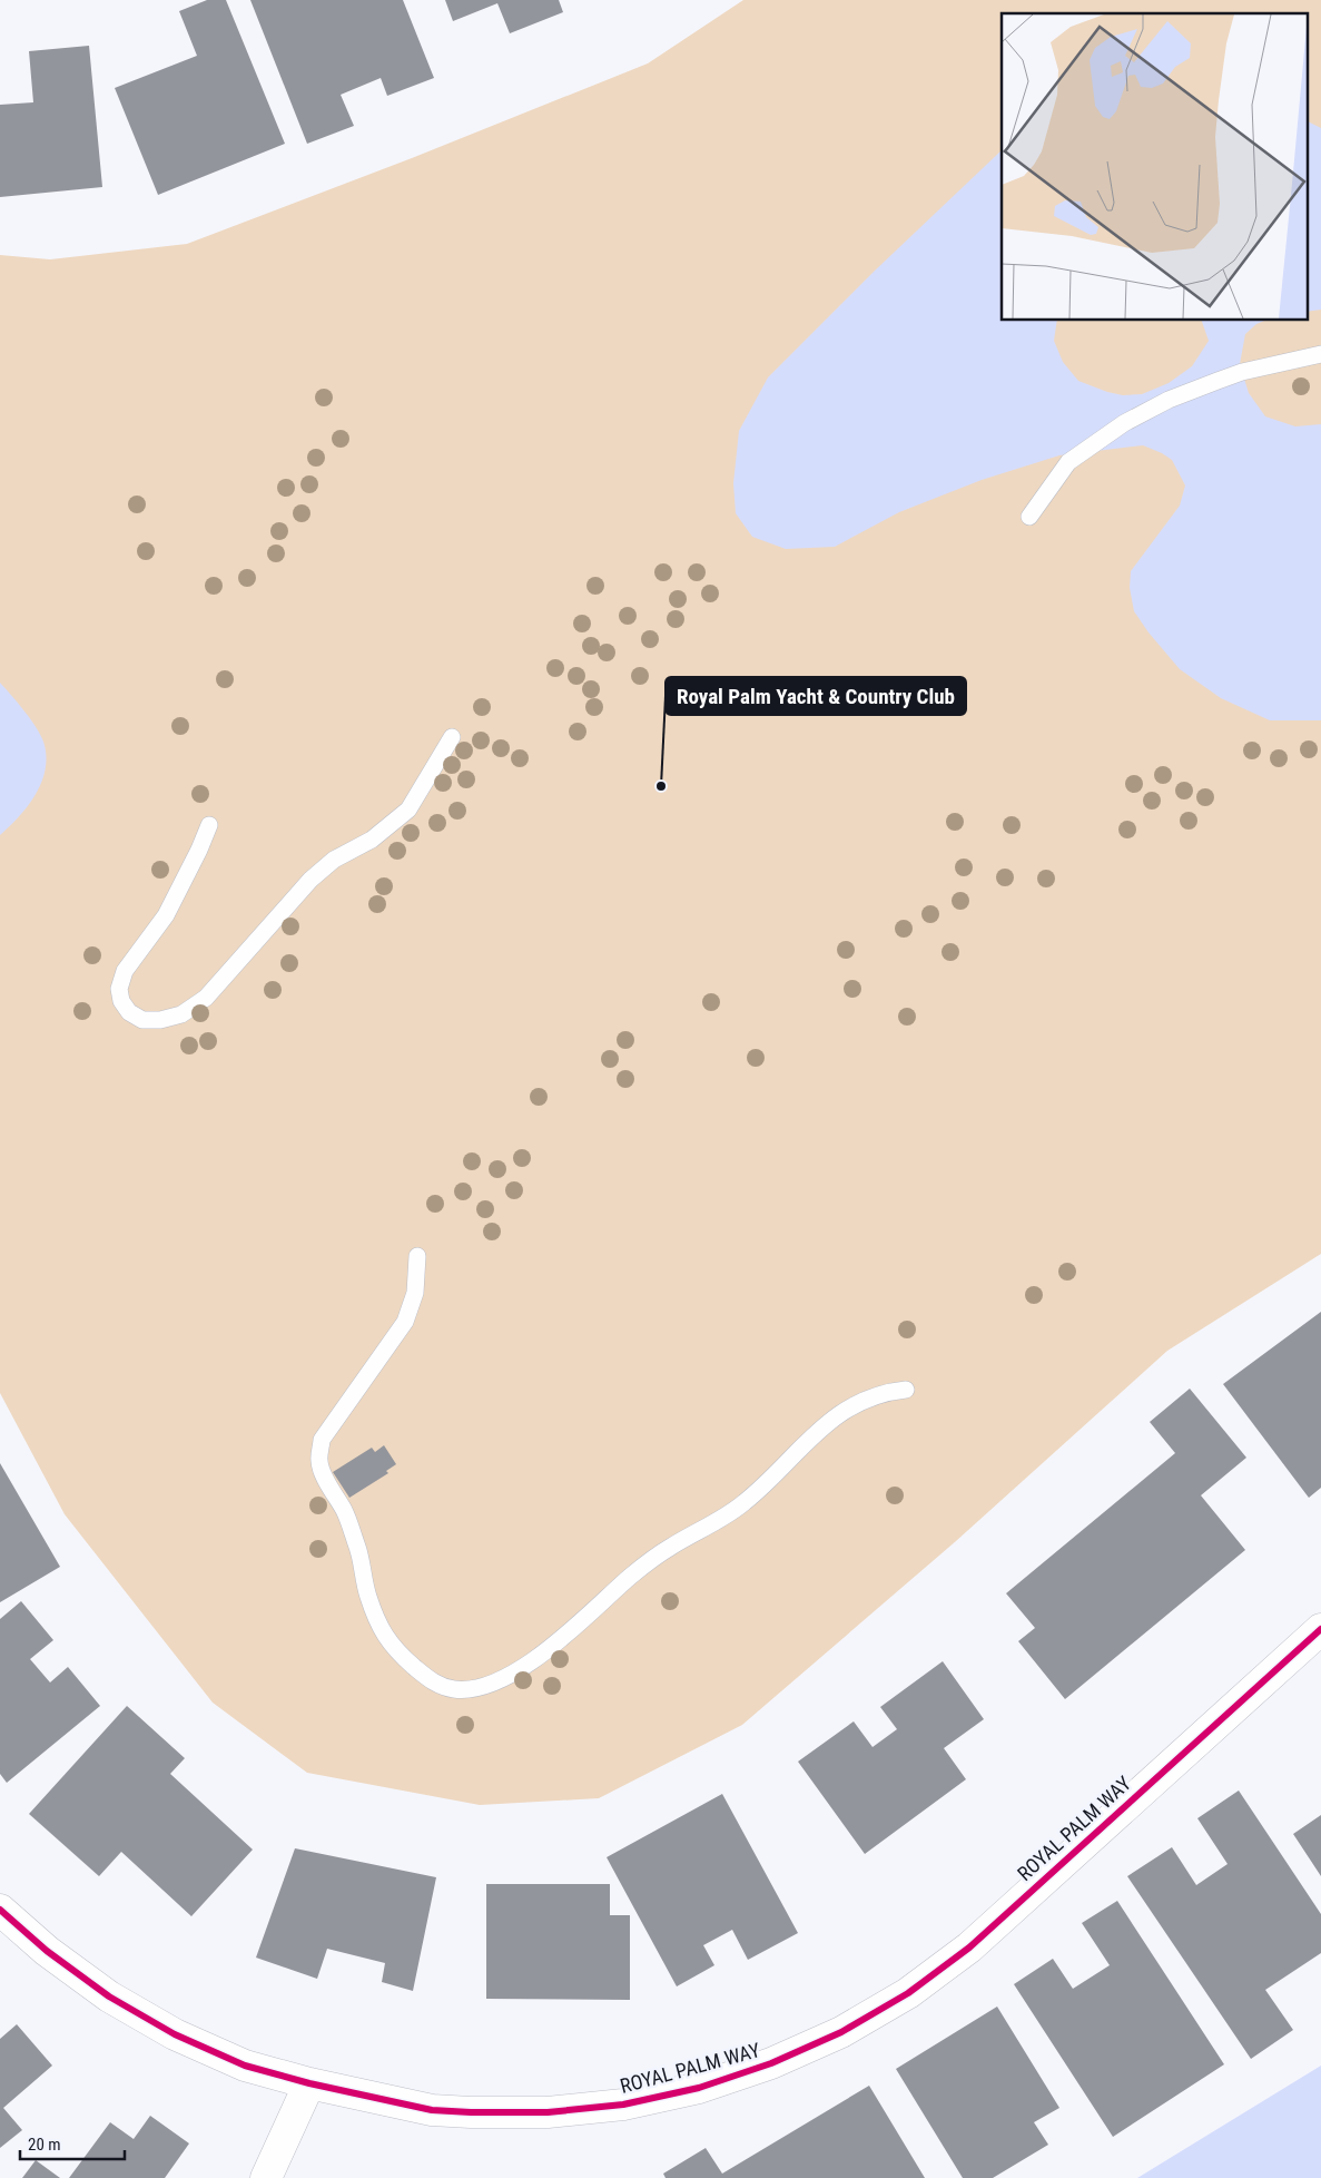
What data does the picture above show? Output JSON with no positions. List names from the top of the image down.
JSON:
{
  "streets": {
    "street": ["ROYAL PALM WAY"]
  },
  "places": ["Royal Palm Yacht & Country Club"],
  "scale_bar": "20 m"
}
